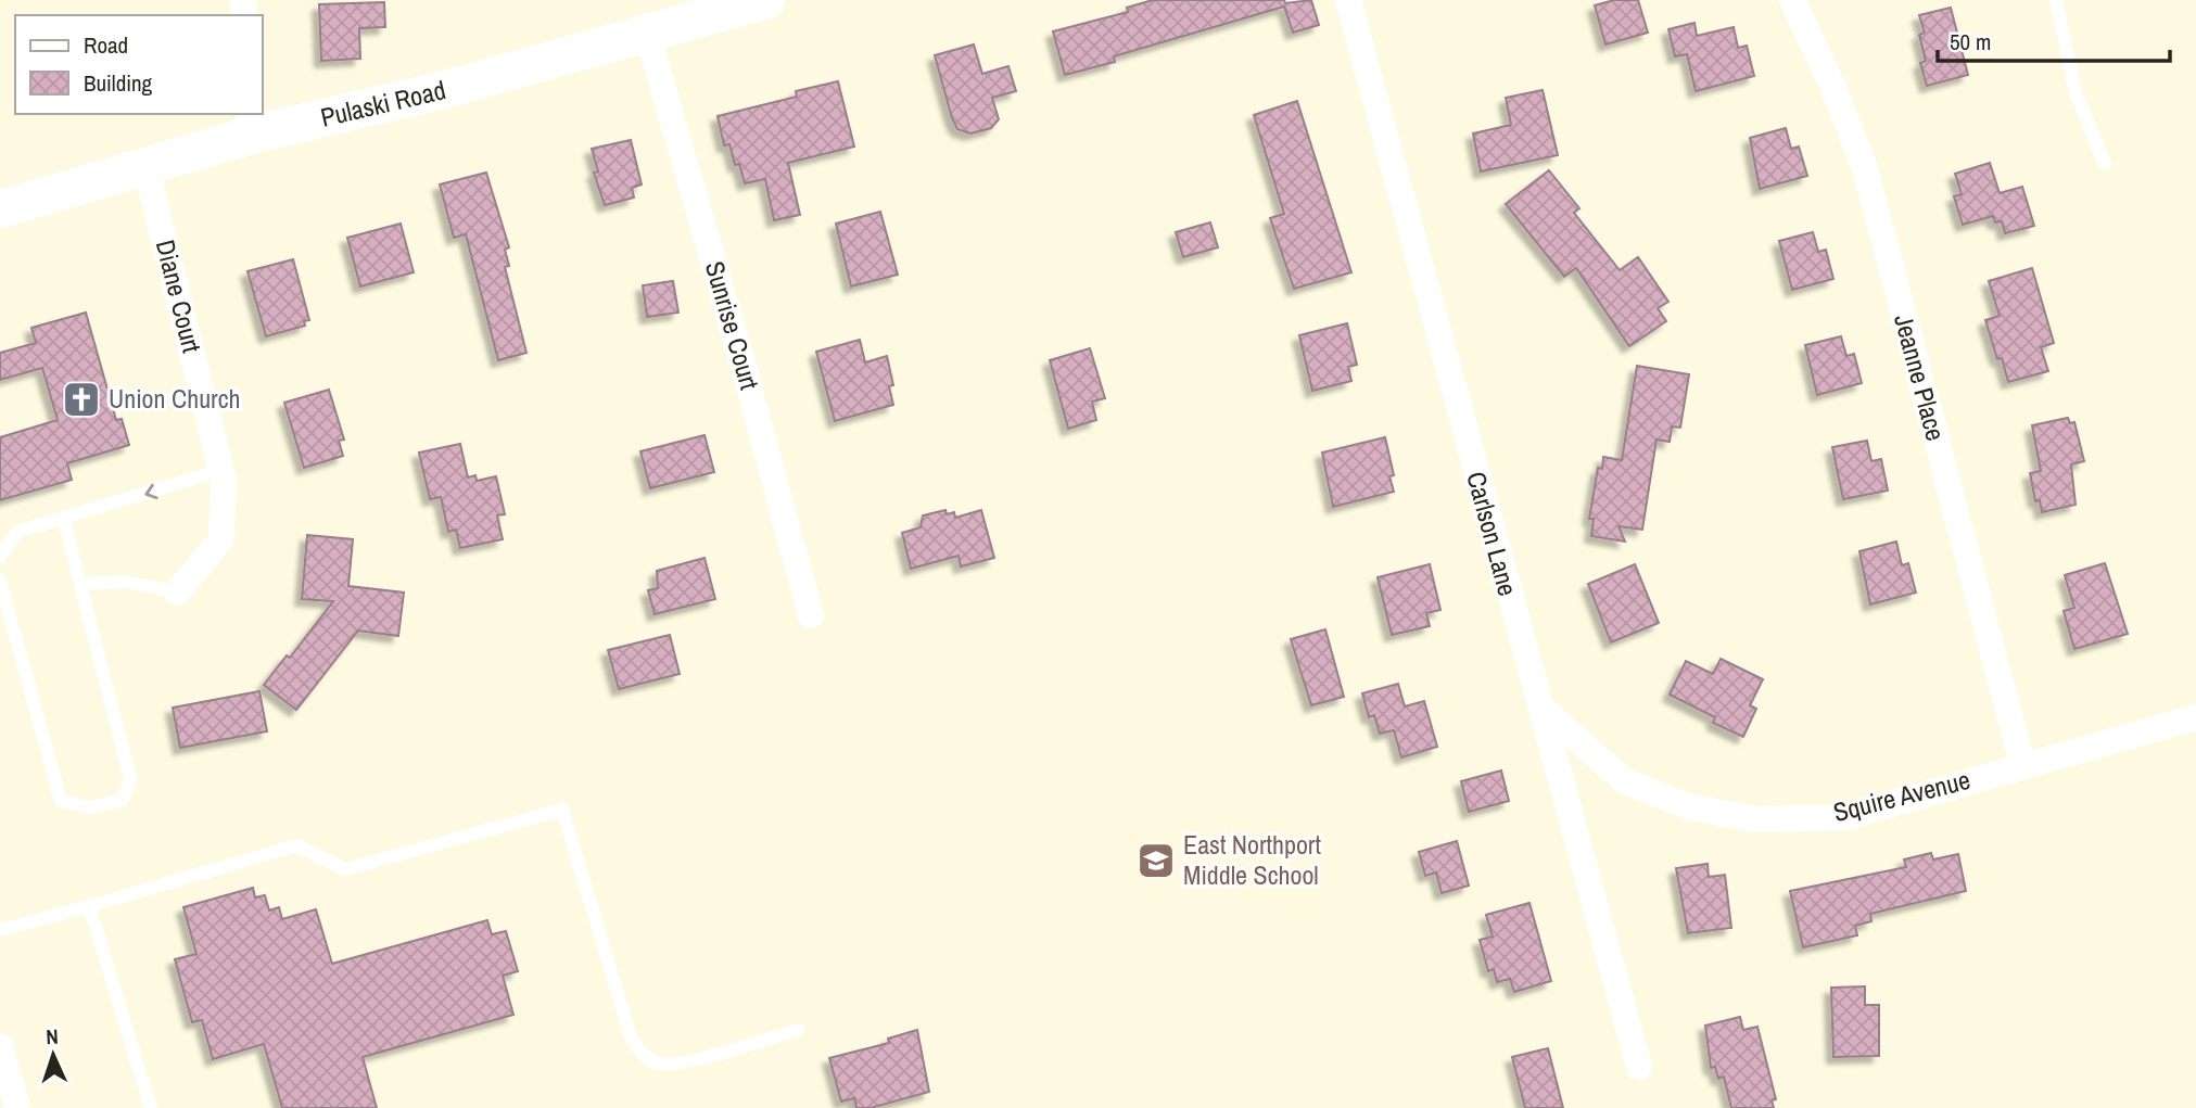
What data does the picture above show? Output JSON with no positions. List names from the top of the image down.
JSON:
{
  "streets": {
    "main road": ["Pulaski Road"],
    "street": [
      "Diane Court",
      "Sunrise Court",
      "Jeanne Place",
      "Carlson Lane",
      "Squire Avenue"
    ]
  },
  "crossings": [
    ["Pulaski Road", "Diane Court"],
    ["Pulaski Road", "Sunrise Court"],
    ["Jeanne Place", "Squire Avenue"],
    ["Carlson Lane", "Squire Avenue"]
  ],
  "places": {
    "church": ["Union Church"],
    "school or university": ["East Northport Middle School"]
  },
  "legend": ["Road", "Building"],
  "scale_bar": "50 m",
  "north": "top"
}
